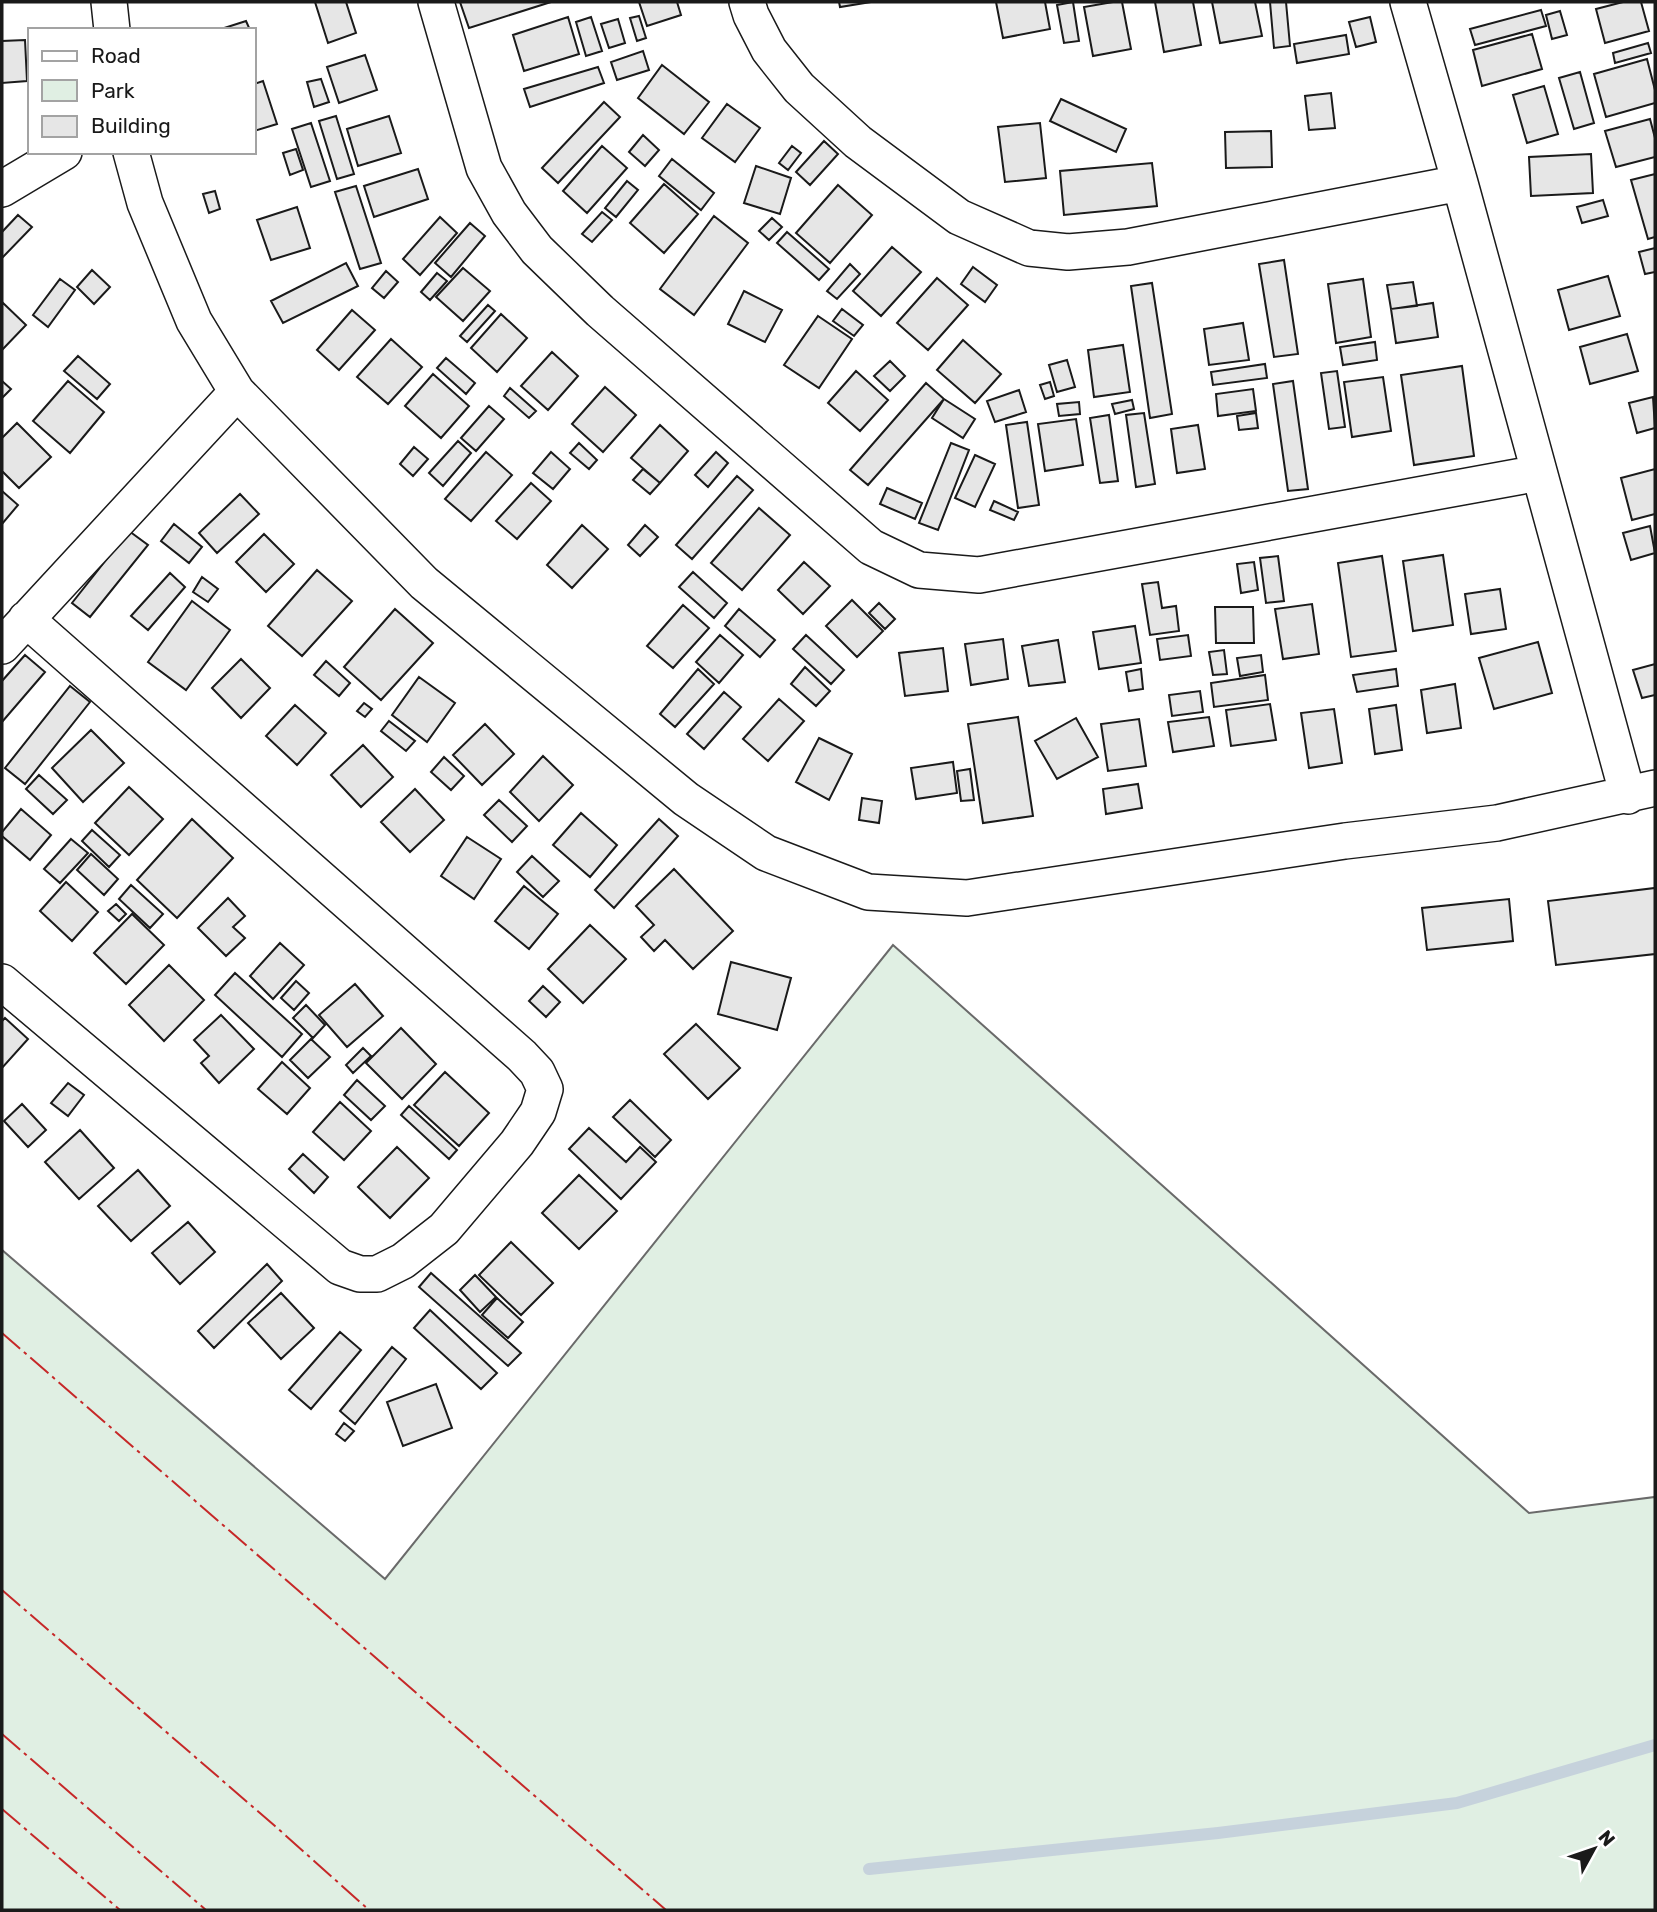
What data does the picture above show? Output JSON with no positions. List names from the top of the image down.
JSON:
{
  "legend": ["Road", "Park", "Building"],
  "north": "top right"
}
